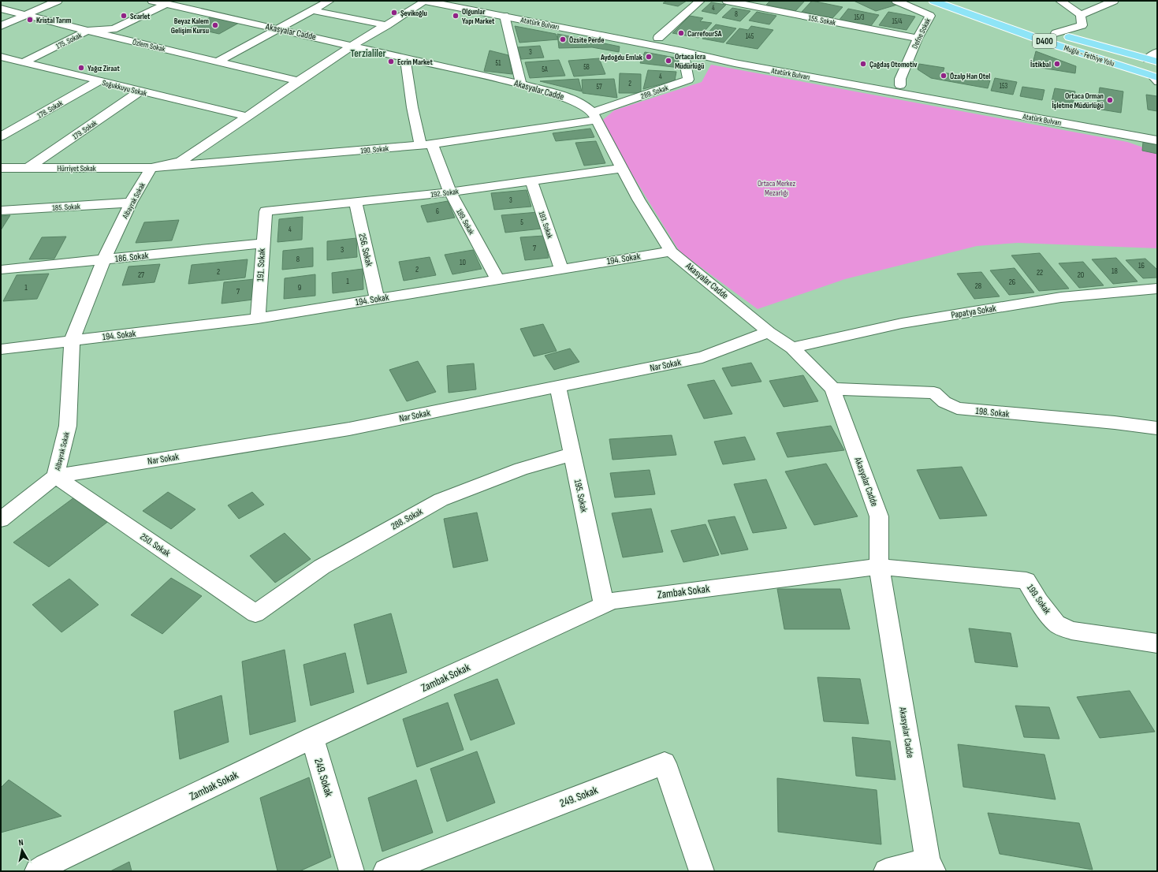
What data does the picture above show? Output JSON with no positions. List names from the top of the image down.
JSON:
{
  "streets": {
    "highway": ["D400", "Muğla - Fethiye Yolu"],
    "street": [
      "155. Sokak",
      "Atatürk Bulvarı",
      "Akasyalar Cadde",
      "Defne Sokak",
      "175. Sokak",
      "Özlem Sokak",
      "Soğukkuyu Sokak",
      "289. Sokak",
      "178. Sokak",
      "179. Sokak",
      "190. Sokak",
      "Hürriyet Sokak",
      "192. Sokak",
      "Albayrak Sokak",
      "185. Sokak",
      "189. Sokak",
      "193. Sokak",
      "256. Sokak",
      "186. Sokak",
      "194. Sokak",
      "191. Sokak",
      "Papatya Sokak",
      "Nar Sokak",
      "198. Sokak",
      "195. Sokak",
      "288. Sokak",
      "250. Sokak",
      "Zambak Sokak",
      "199. Sokak",
      "249. Sokak"
    ]
  },
  "crossings": [
    ["155. Sokak", "Defne Sokak"],
    ["Atatürk Bulvarı", "Defne Sokak"],
    ["Atatürk Bulvarı", "289. Sokak"],
    ["Akasyalar Cadde", "175. Sokak"],
    ["Akasyalar Cadde", "289. Sokak"],
    ["Akasyalar Cadde", "190. Sokak"],
    ["Akasyalar Cadde", "192. Sokak"],
    ["Akasyalar Cadde", "189. Sokak"],
    ["Akasyalar Cadde", "194. Sokak"],
    ["Akasyalar Cadde", "Papatya Sokak"],
    ["Akasyalar Cadde", "Nar Sokak"],
    ["Akasyalar Cadde", "198. Sokak"],
    ["Akasyalar Cadde", "Zambak Sokak"],
    ["Akasyalar Cadde", "199. Sokak"],
    ["175. Sokak", "Özlem Sokak"],
    ["175. Sokak", "Soğukkuyu Sokak"],
    ["Soğukkuyu Sokak", "178. Sokak"],
    ["Soğukkuyu Sokak", "179. Sokak"],
    ["289. Sokak", "190. Sokak"],
    ["179. Sokak", "Hürriyet Sokak"],
    ["190. Sokak", "Hürriyet Sokak"],
    ["190. Sokak", "Albayrak Sokak"],
    ["190. Sokak", "189. Sokak"],
    ["Hürriyet Sokak", "Albayrak Sokak"],
    ["192. Sokak", "189. Sokak"],
    ["192. Sokak", "193. Sokak"],
    ["192. Sokak", "256. Sokak"],
    ["192. Sokak", "191. Sokak"],
    ["Albayrak Sokak", "185. Sokak"],
    ["Albayrak Sokak", "186. Sokak"],
    ["Albayrak Sokak", "194. Sokak"],
    ["Albayrak Sokak", "Nar Sokak"],
    ["Albayrak Sokak", "250. Sokak"],
    ["189. Sokak", "194. Sokak"],
    ["193. Sokak", "194. Sokak"],
    ["256. Sokak", "194. Sokak"],
    ["186. Sokak", "191. Sokak"],
    ["194. Sokak", "191. Sokak"],
    ["Nar Sokak", "195. Sokak"],
    ["Nar Sokak", "250. Sokak"],
    ["195. Sokak", "288. Sokak"],
    ["195. Sokak", "Zambak Sokak"],
    ["288. Sokak", "250. Sokak"],
    ["Zambak Sokak", "199. Sokak"],
    ["Zambak Sokak", "249. Sokak"]
  ],
  "districts": ["Terzialiler"],
  "parks": ["Ortaca Merkez Mezarlığı"],
  "places": [
    "Şevikoğlu",
    "Scarlet",
    "Olgunlar Yapı Market",
    "Kristal Tarım",
    "Beyaz Kalem Gelişim Kursu",
    "CarrefourSA",
    "Özsite Perde",
    "Aydoğdu Emlak",
    "Ortaca İcra Müdürlüğü",
    "Ecrin Market",
    "Çağdaş Otomotiv",
    "İstikbal",
    "Yağız Ziraat",
    "Özalp Han Otel",
    "Ortaca Orman İşletme Müdürlüğü"
  ],
  "house_numbers": [
    "4",
    "8",
    "15/3",
    "15/4",
    "145",
    "3",
    "51",
    "5B",
    "5A",
    "4",
    "2",
    "153",
    "57",
    "3",
    "6",
    "5",
    "4",
    "7",
    "3",
    "8",
    "10",
    "16",
    "2",
    "18",
    "2",
    "22",
    "27",
    "20",
    "1",
    "26",
    "28",
    "1",
    "9",
    "7"
  ],
  "north": "top"
}
